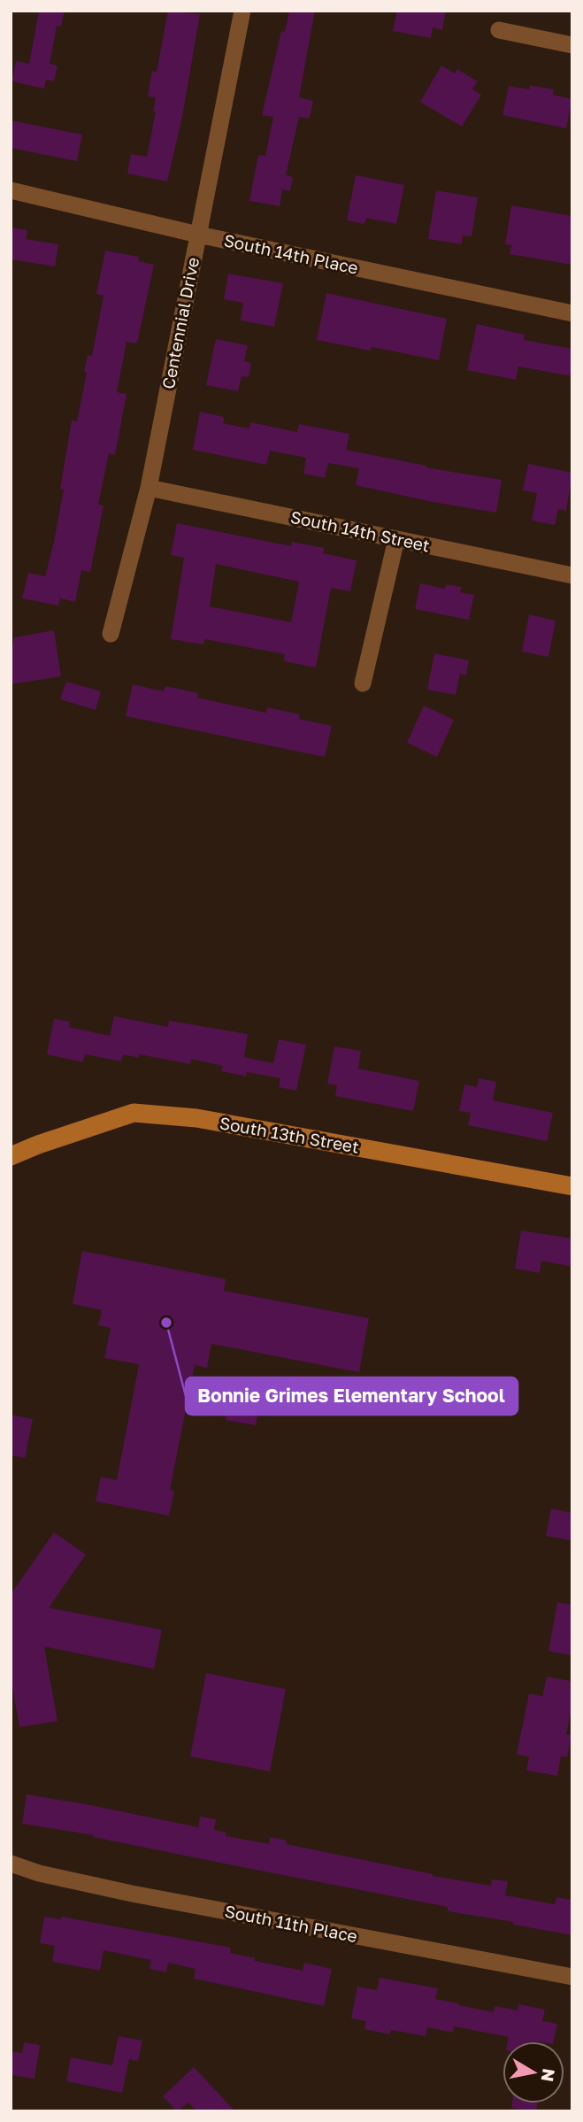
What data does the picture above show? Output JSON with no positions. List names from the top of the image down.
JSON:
{
  "streets": {
    "street": [
      "South 14th Place",
      "Centennial Drive",
      "South 14th Street",
      "South 13th Street",
      "South 11th Place"
    ]
  },
  "crossings": [
    ["South 14th Place", "Centennial Drive"],
    ["Centennial Drive", "South 14th Street"]
  ],
  "places": ["Bonnie Grimes Elementary School"],
  "north": "right"
}
